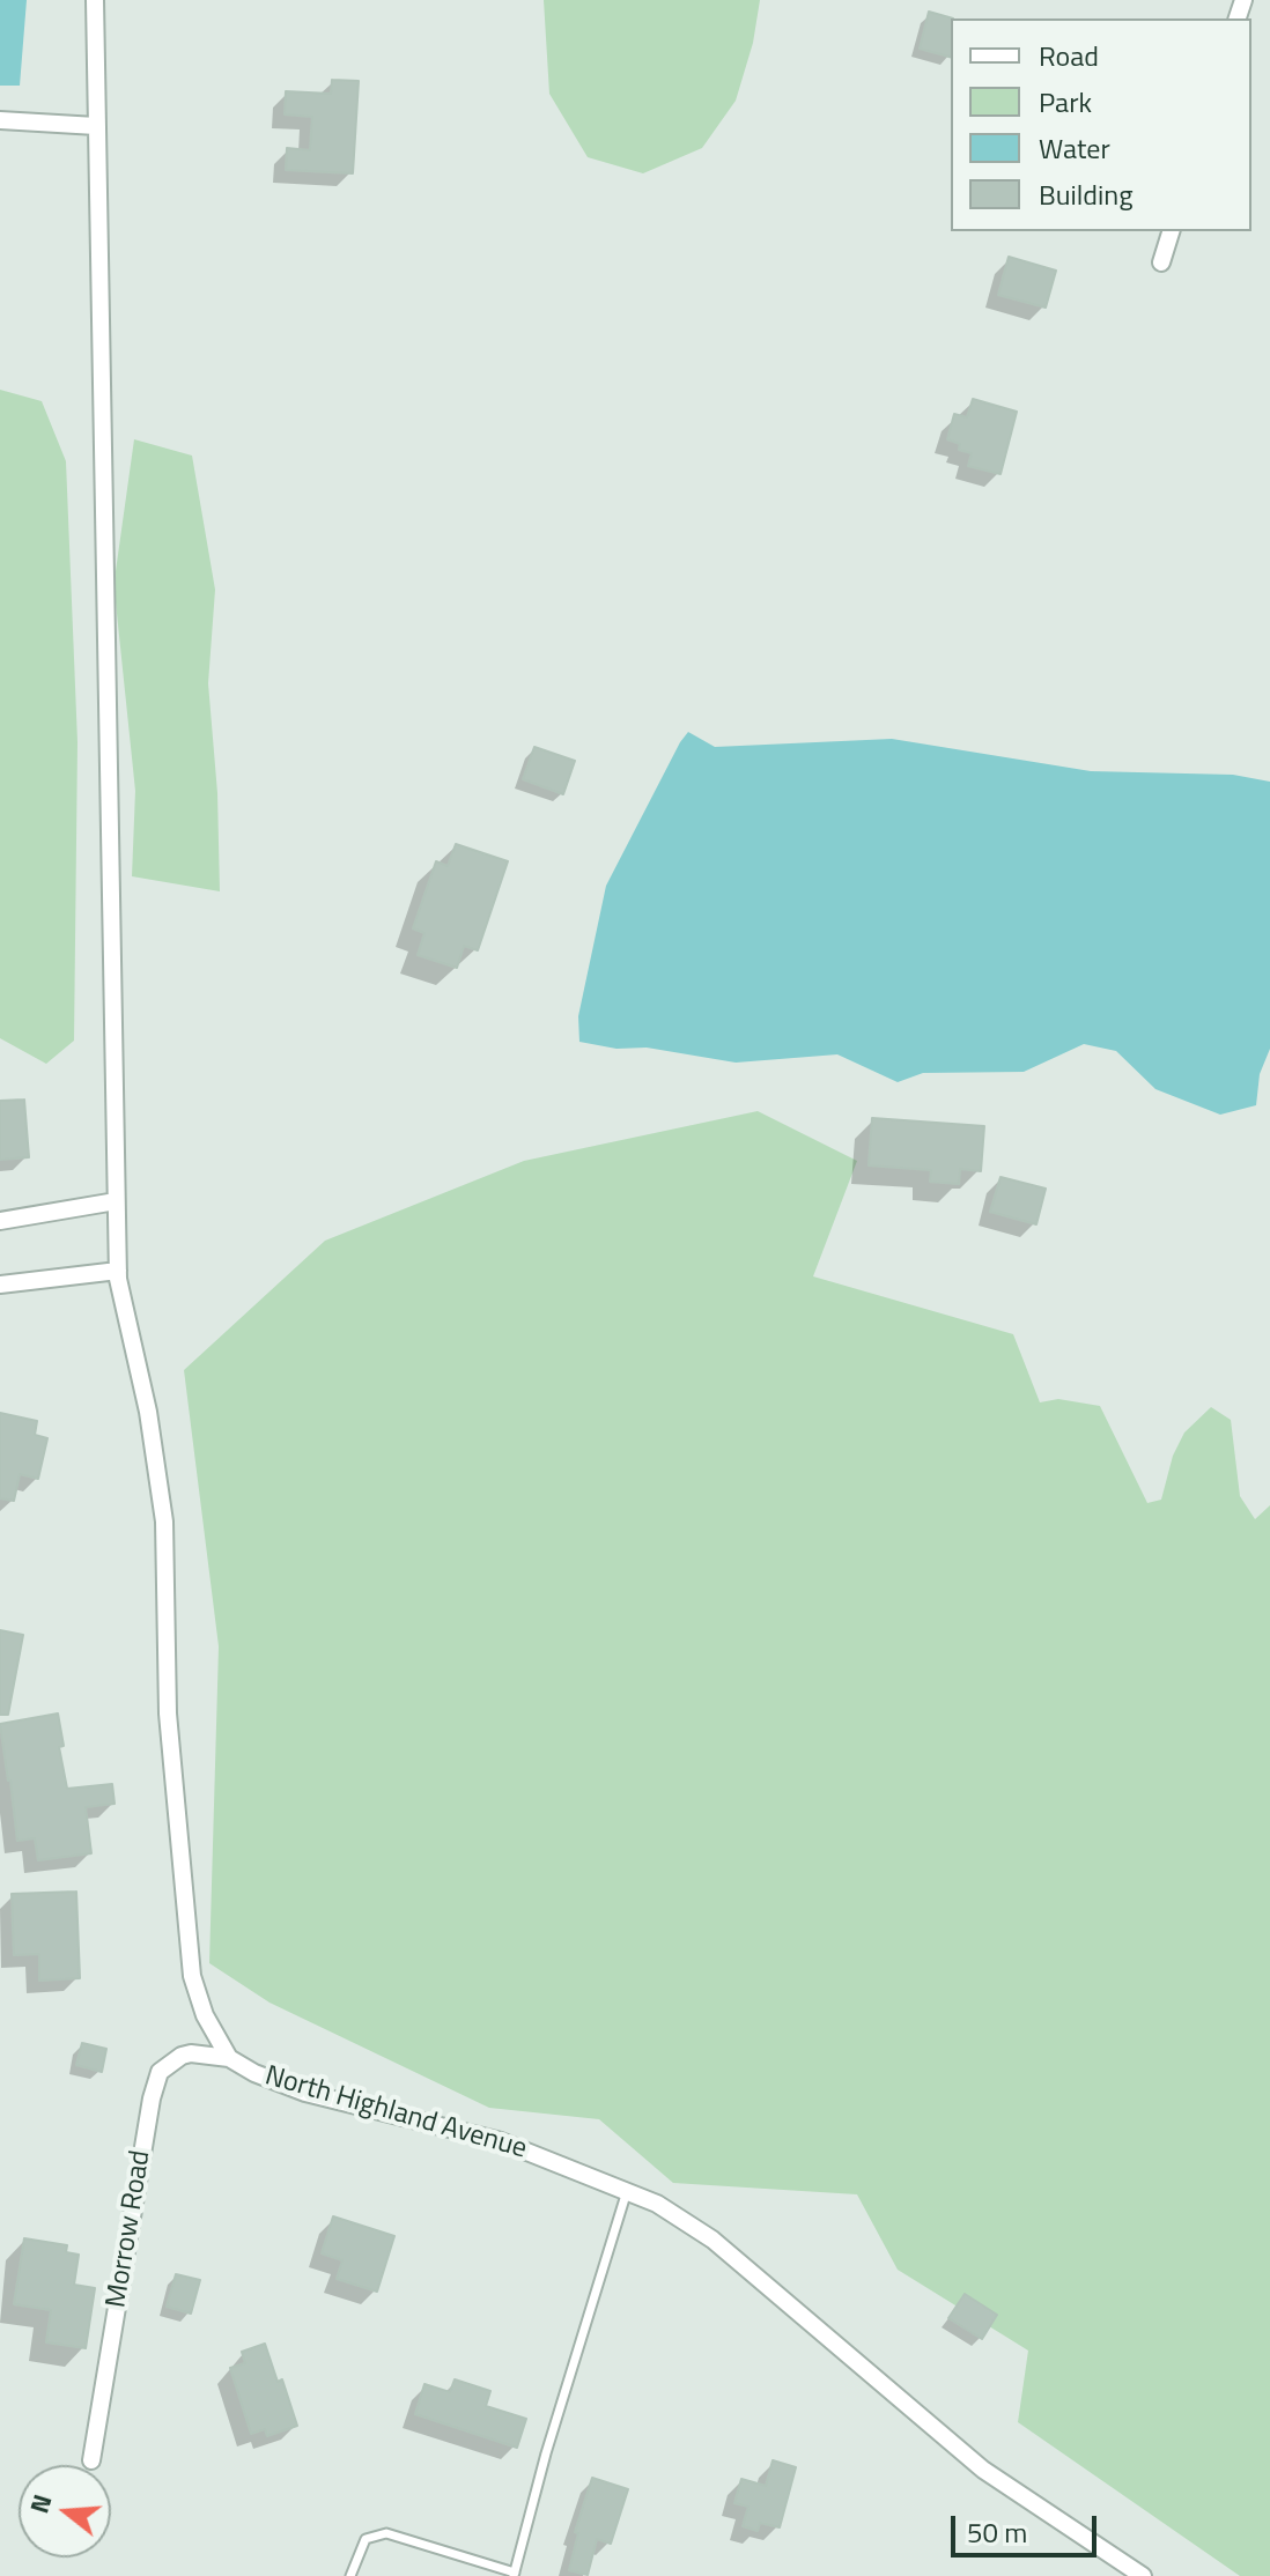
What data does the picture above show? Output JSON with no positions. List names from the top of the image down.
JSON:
{
  "streets": {
    "street": ["North Highland Avenue", "Morrow Road"]
  },
  "crossings": [
    ["North Highland Avenue", "Morrow Road"]
  ],
  "legend": [
    "Road",
    "Park",
    "Water",
    "Building"
  ],
  "scale_bar": "50 m",
  "north": "left"
}
